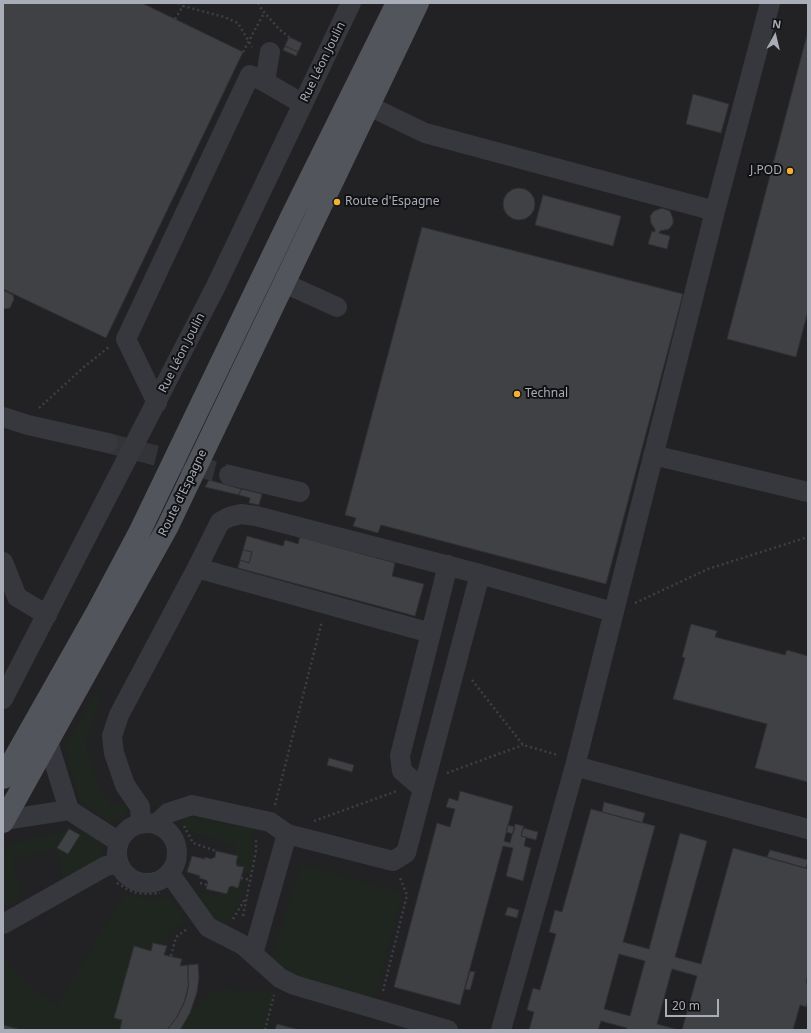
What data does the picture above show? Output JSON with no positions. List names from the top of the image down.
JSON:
{
  "streets": {
    "main road": ["Route d'Espagne"],
    "street": ["Rue Léon Joulin"]
  },
  "places": ["J.POD", "Route d'Espagne", "Technal"],
  "scale_bar": "20 m",
  "north": "top"
}
